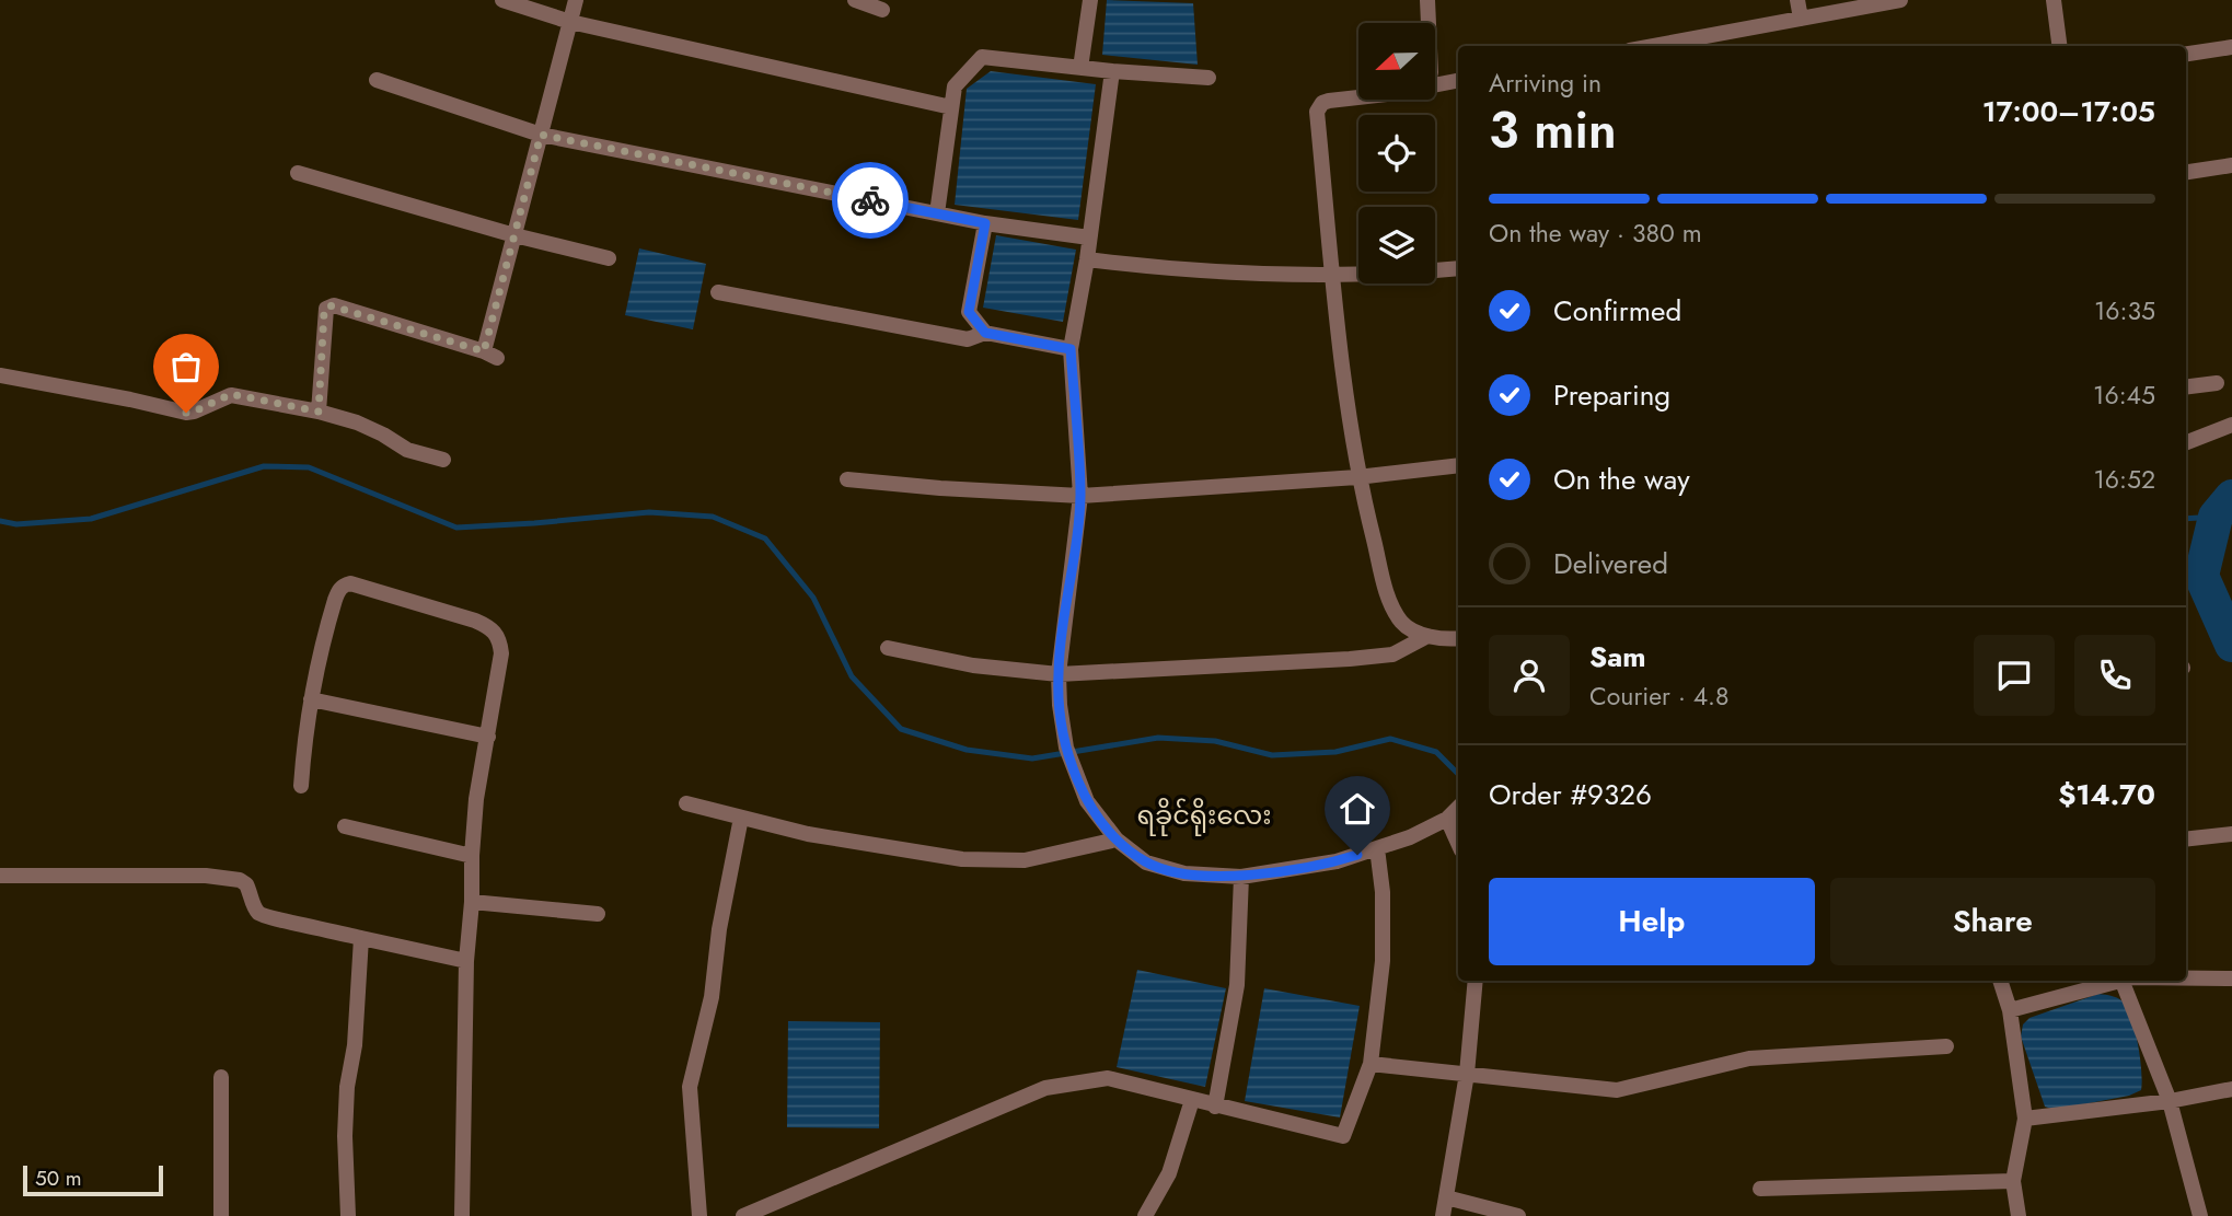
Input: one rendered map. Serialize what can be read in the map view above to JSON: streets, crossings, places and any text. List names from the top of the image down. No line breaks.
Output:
{"districts":["ရခိုင်ရိုးလေး"],"scale_bar":"50 m","north":"left","page":{"heading":["3 min","Arriving in","17:00–17:05"],"panel":["Sam","Courier · 4.8","Order #9326","$14.70"],"bar":"On the way · 380 m","list":[["Confirmed","16:35"],["Preparing","16:45"],["On the way","16:52"],"Delivered"],"buttons":["Help","Share"],"scale":"50 m"}}
